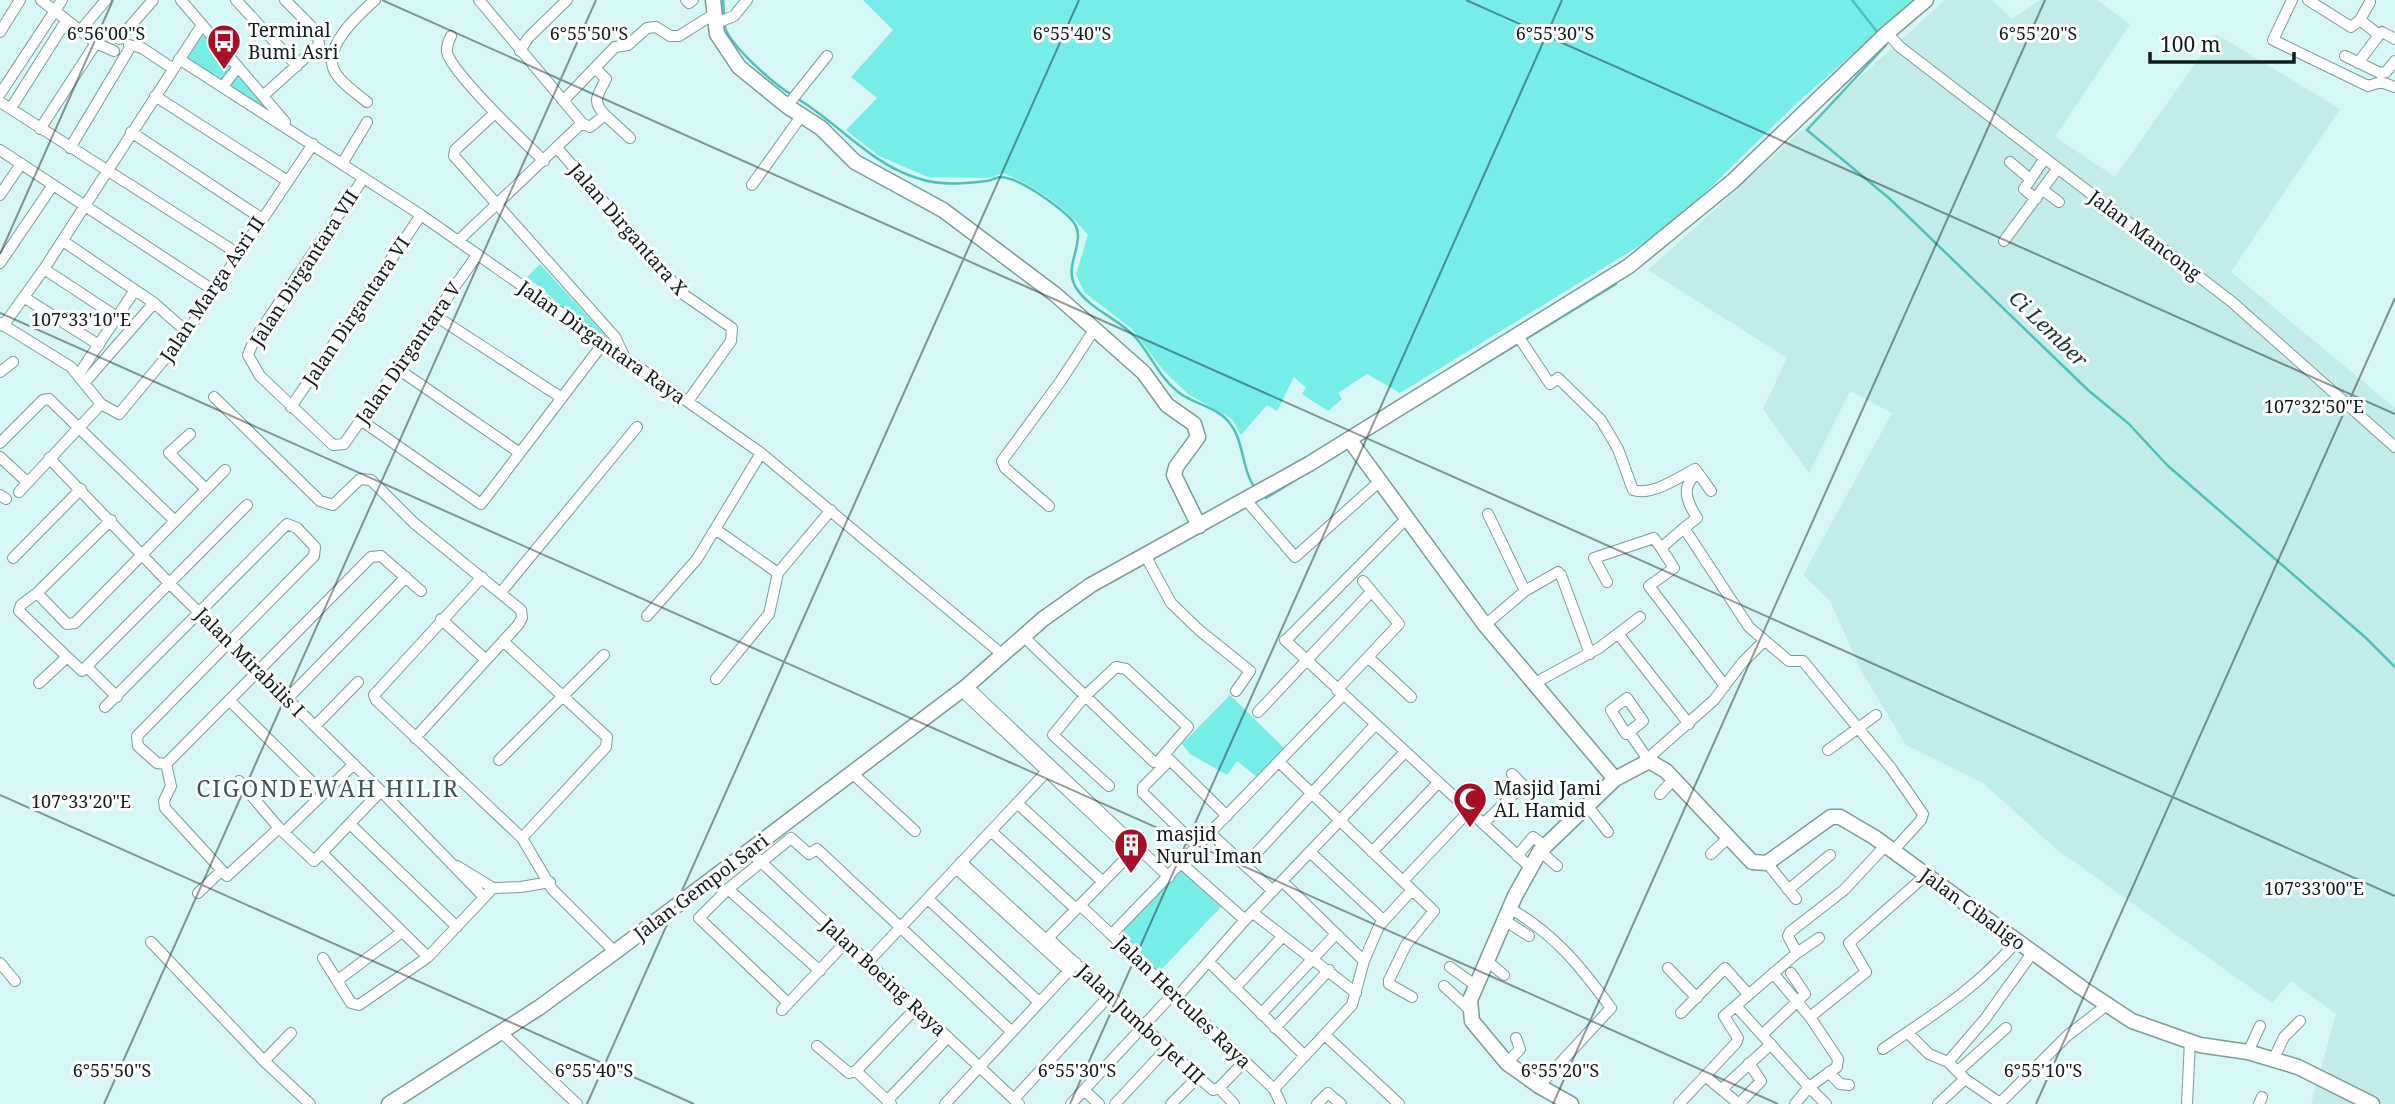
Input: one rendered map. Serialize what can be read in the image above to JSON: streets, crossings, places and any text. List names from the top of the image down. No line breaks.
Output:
{"streets":{"street":["Jalan Dirgantara X","Jalan Mancong","Jalan Dirgantara VII","Jalan Marga Asri II","Jalan Dirgantara VI","Jalan Dirgantara Raya","Jalan Dirgantara V","Jalan Mirabilis I","Jalan Gempol Sari","Jalan Cibaligo","Jalan Boeing Raya","Jalan Hercules Raya","Jalan Jumbo Jet III"]},"crossings":[["Jalan Dirgantara X","Jalan Dirgantara Raya"],["Jalan Mancong","Jalan Gempol Sari"],["Jalan Dirgantara VII","Jalan Dirgantara VI"],["Jalan Dirgantara VII","Jalan Dirgantara Raya"],["Jalan Dirgantara VII","Jalan Dirgantara V"],["Jalan Marga Asri II","Jalan Dirgantara Raya"],["Jalan Dirgantara VI","Jalan Dirgantara Raya"],["Jalan Dirgantara Raya","Jalan Dirgantara V"],["Jalan Dirgantara Raya","Jalan Gempol Sari"],["Jalan Gempol Sari","Jalan Boeing Raya"]],"districts":["CIGONDEWAH HILIR"],"water":["Ci Lember"],"places":{"bus stop":["Terminal Bumi Asri"],"mosque":["Masjid Jami AL Hamid"],"building":["masjid Nurul Iman"]},"scale_bar":"100 m","coordinates":["6°56'00\"S","6°55'20\"S","6°55'50\"S","6°55'40\"S","6°55'30\"S","107°33'10\"E","107°32'50\"E","107°33'20\"E","107°33'00\"E","6°55'10\"S"]}
